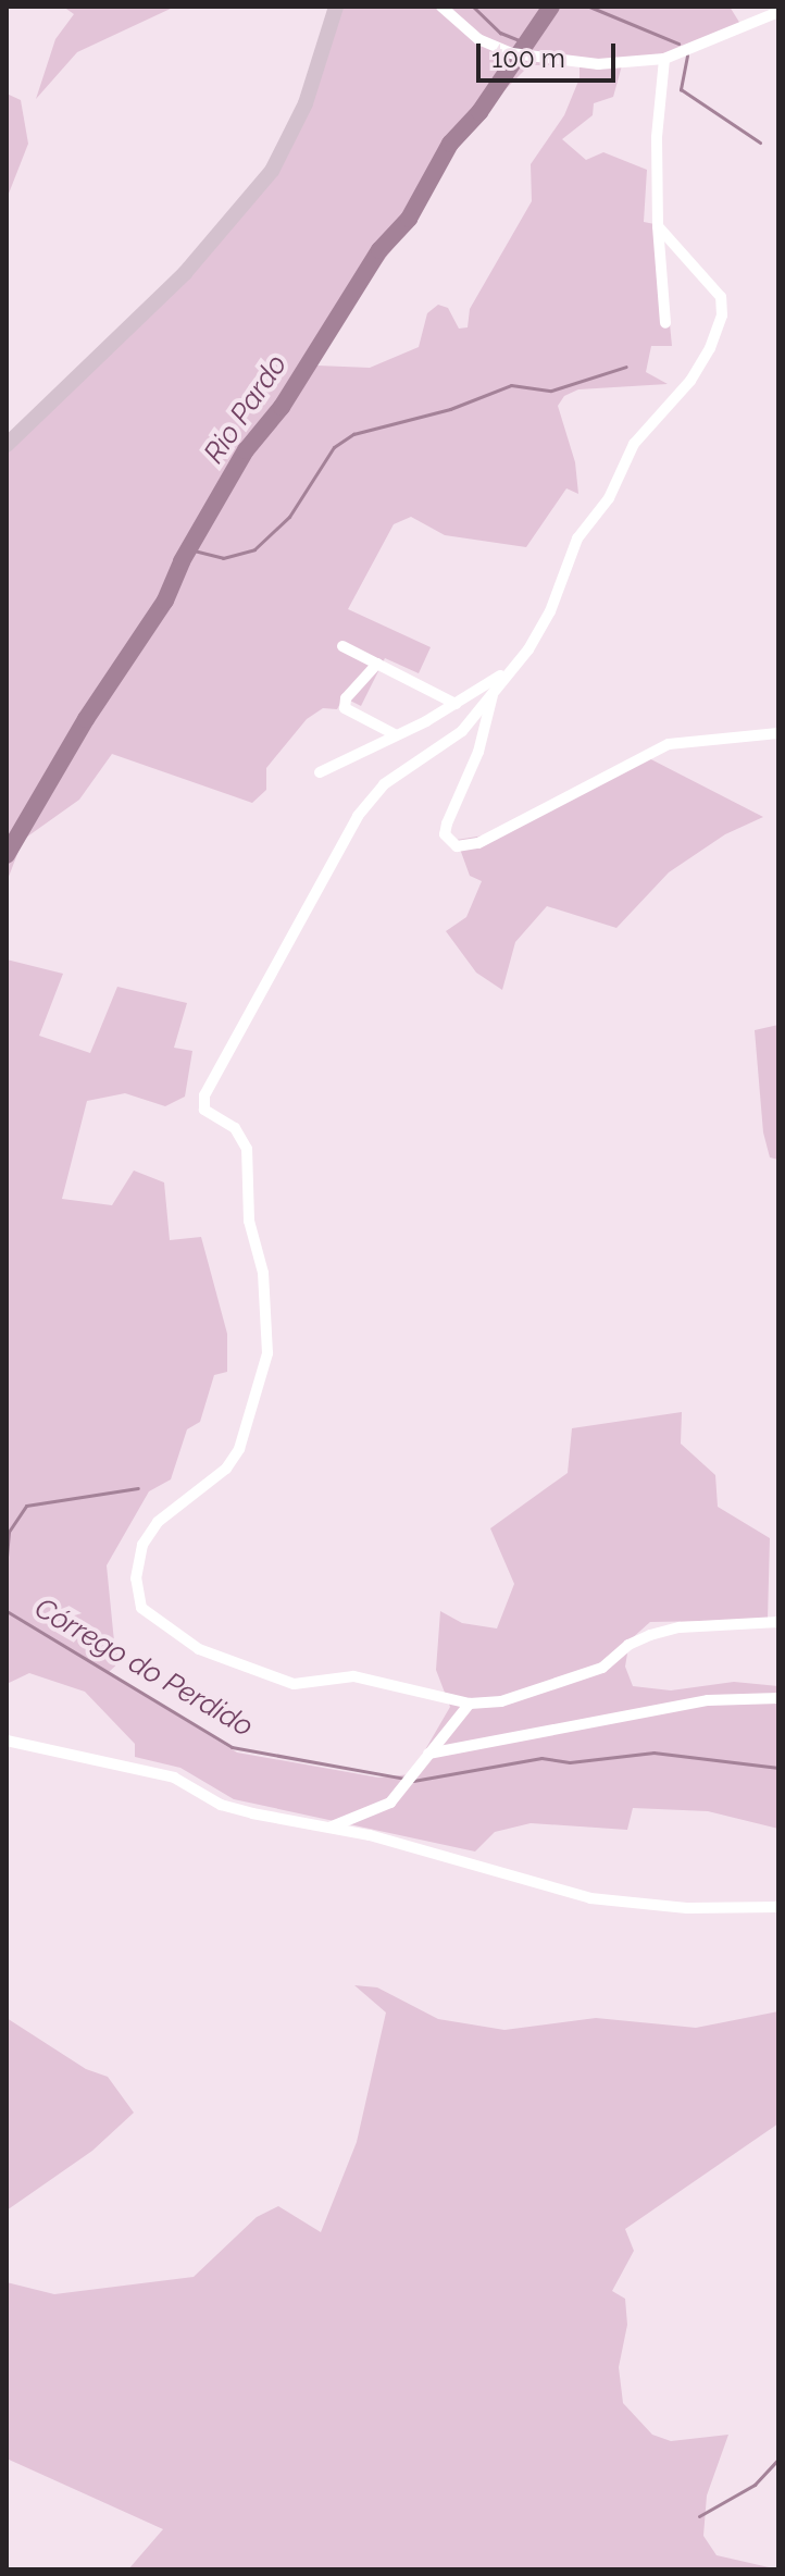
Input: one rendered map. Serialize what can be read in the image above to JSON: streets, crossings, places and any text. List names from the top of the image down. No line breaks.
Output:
{"water":["Rio Pardo","Córrego do Perdido"],"scale_bar":"100 m"}
